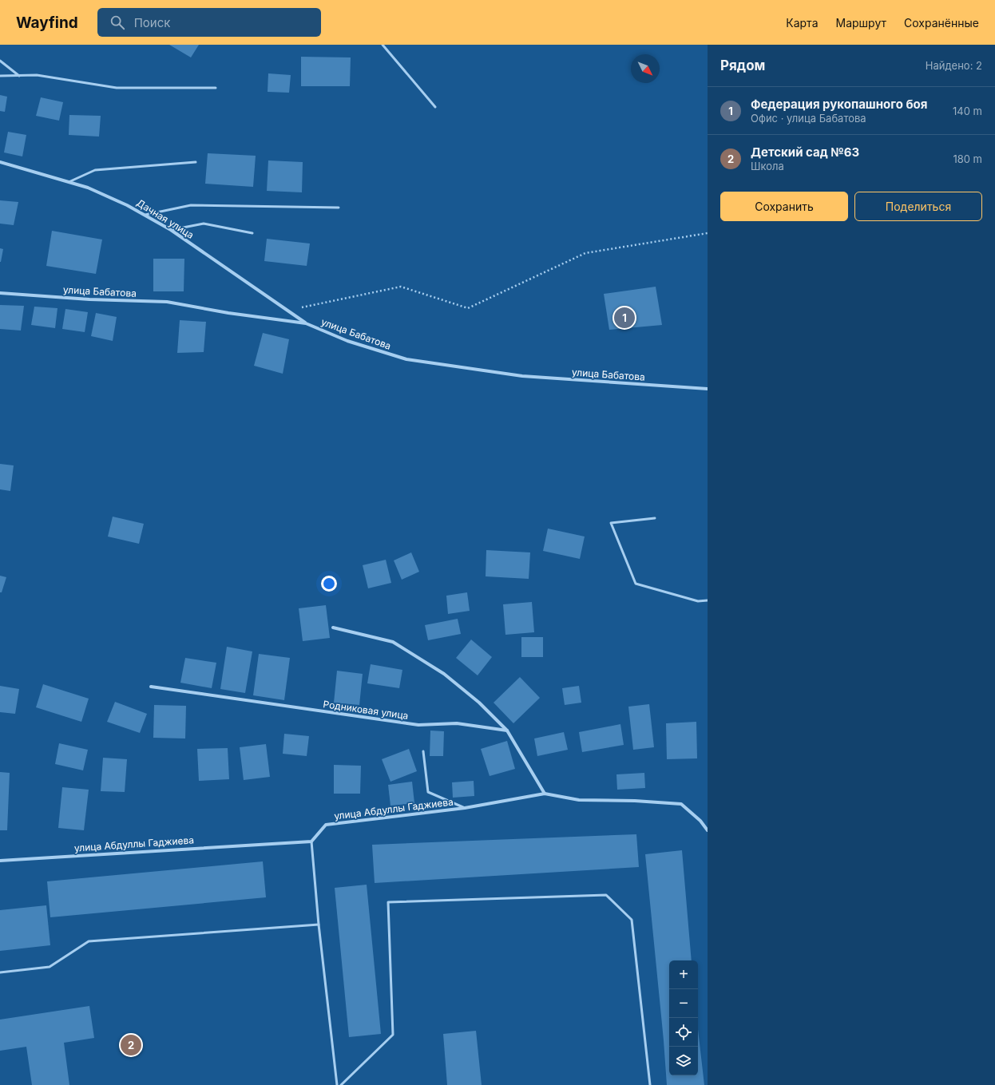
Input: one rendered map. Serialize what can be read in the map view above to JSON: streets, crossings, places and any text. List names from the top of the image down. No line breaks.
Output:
{"streets":{"street":["Дачная улица","улица Бабатова","Родниковая улица","улица Абдуллы Гаджиева"]},"crossings":[["Дачная улица","улица Бабатова"]],"north":"bottom right","page":{"header":"Wayfind","search":"Поиск","nav":["Карта","Маршрут","Сохранённые"],"heading":["Рядом","Найдено: 2"],"list":[{"mark":"1","name":"Федерация рукопашного боя","note":"Офис · улица Бабатова","value":"140 m"},{"mark":"2","name":"Детский сад №63","note":"Школа","value":"180 m"}],"buttons":["Сохранить","Поделиться"],"pins":["1","2"],"map_buttons":["+","−"]}}
